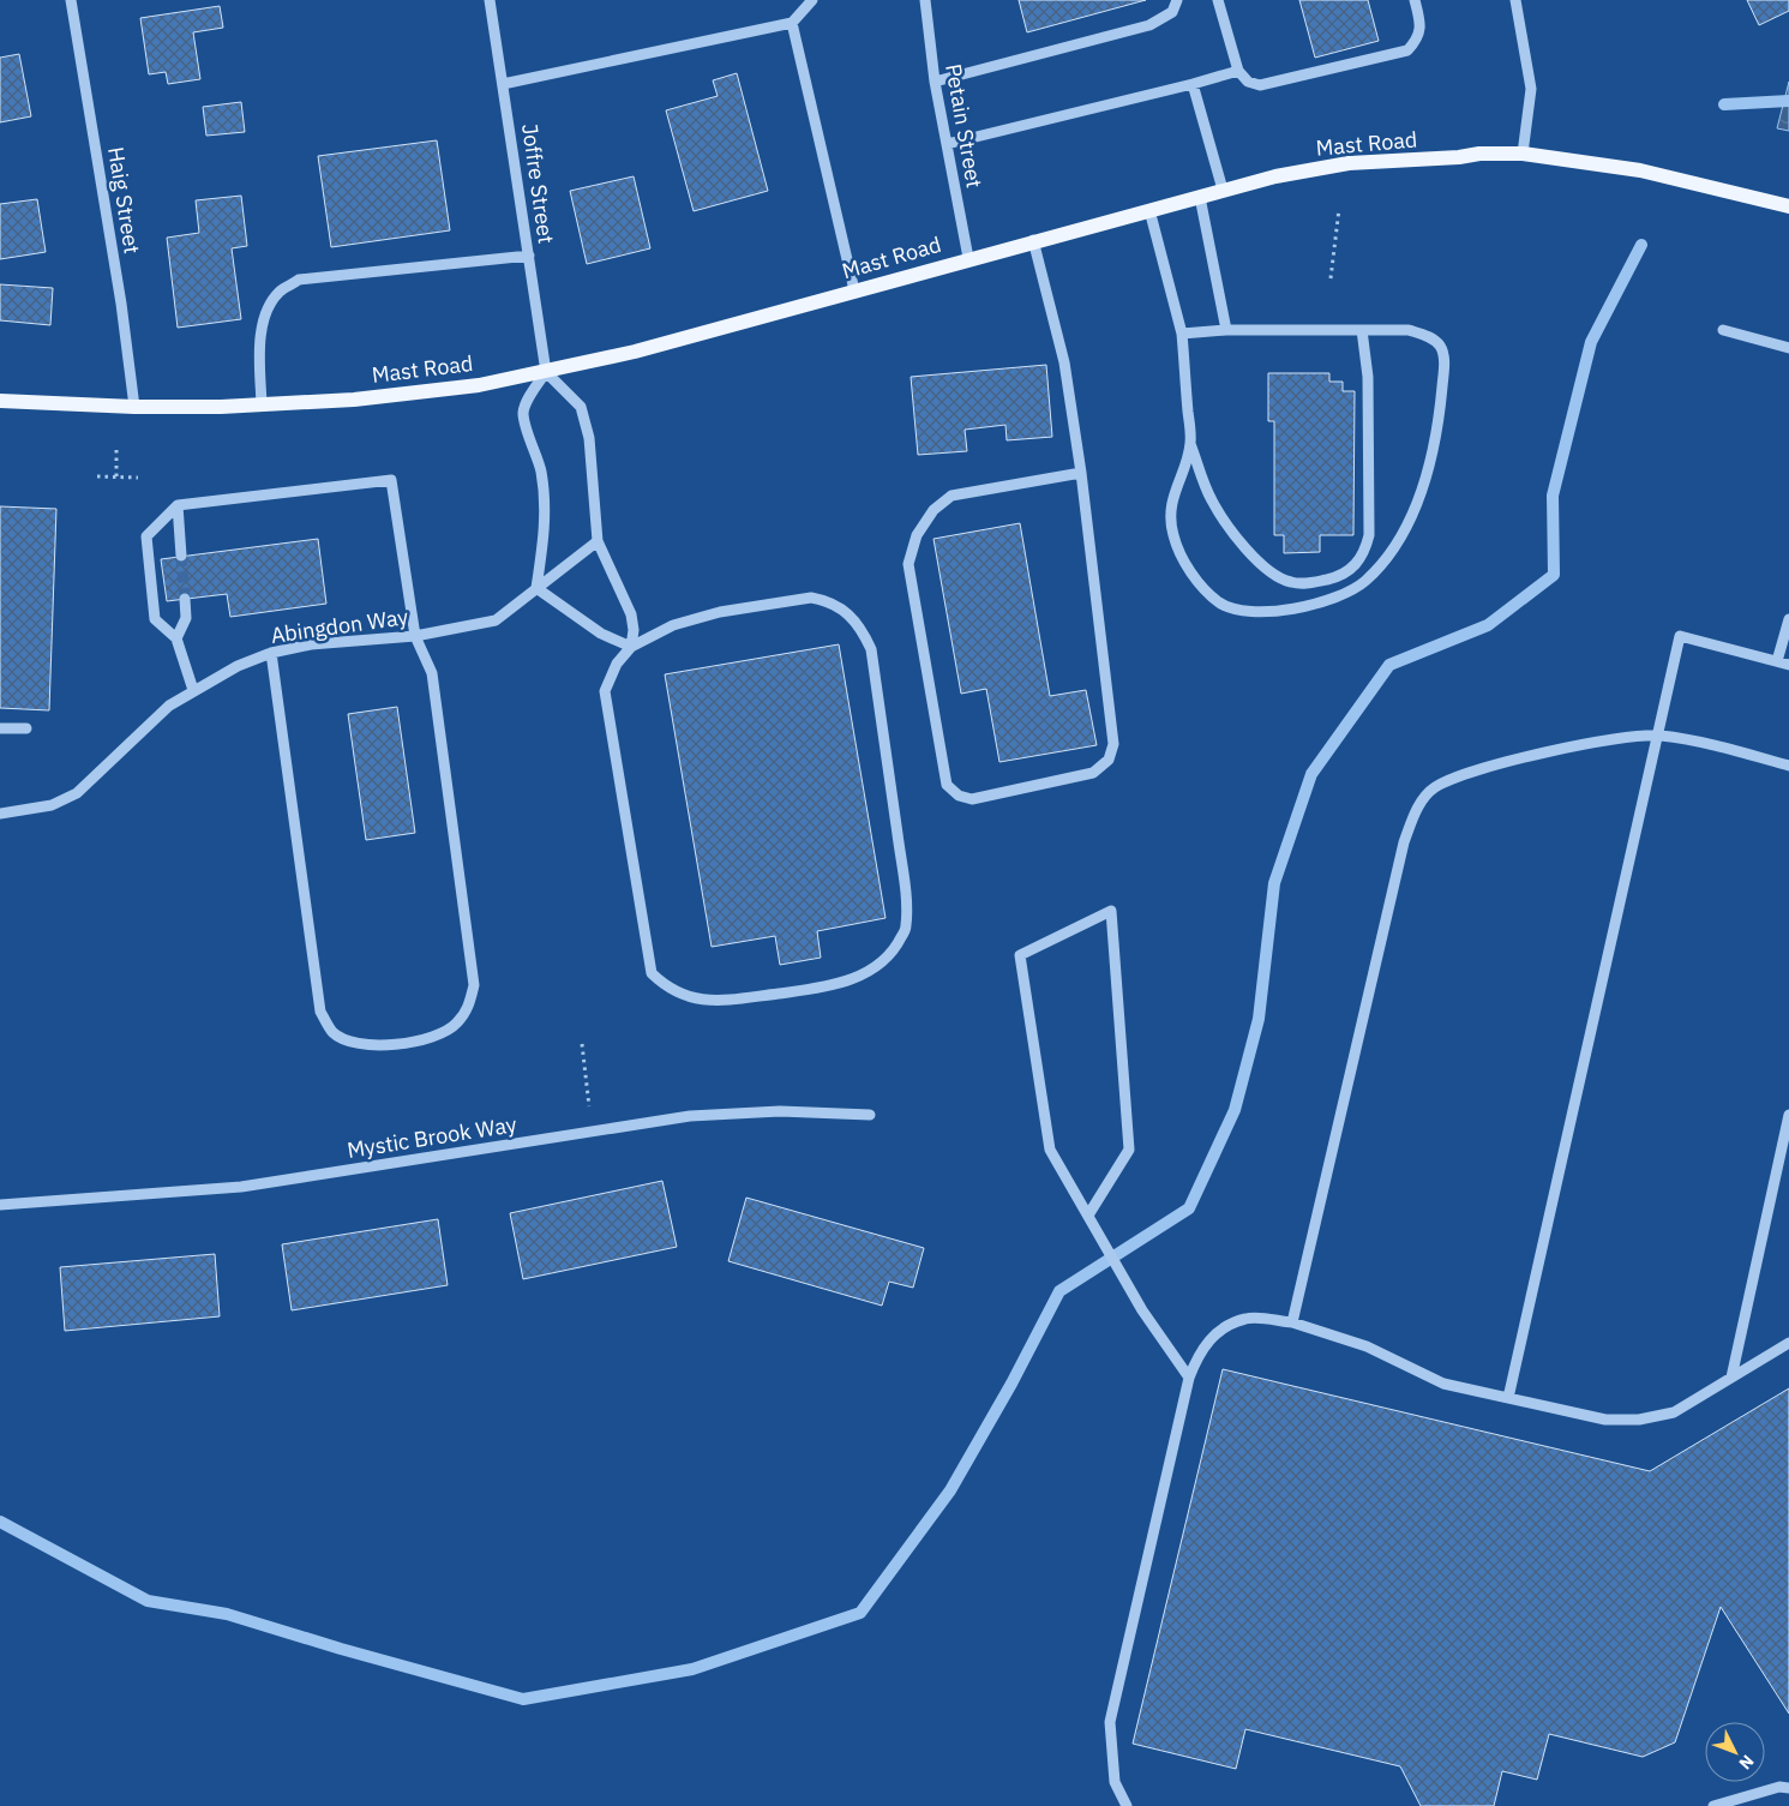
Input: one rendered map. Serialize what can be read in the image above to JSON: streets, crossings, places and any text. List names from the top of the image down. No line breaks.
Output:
{"streets":{"main road":["Mast Road"],"street":["Petain Street","Joffre Street","Haig Street","Abingdon Way","Mystic Brook Way"]},"crossings":[["Petain Street","Mast Road"],["Mast Road","Joffre Street"],["Mast Road","Haig Street"]],"north":"bottom right"}
